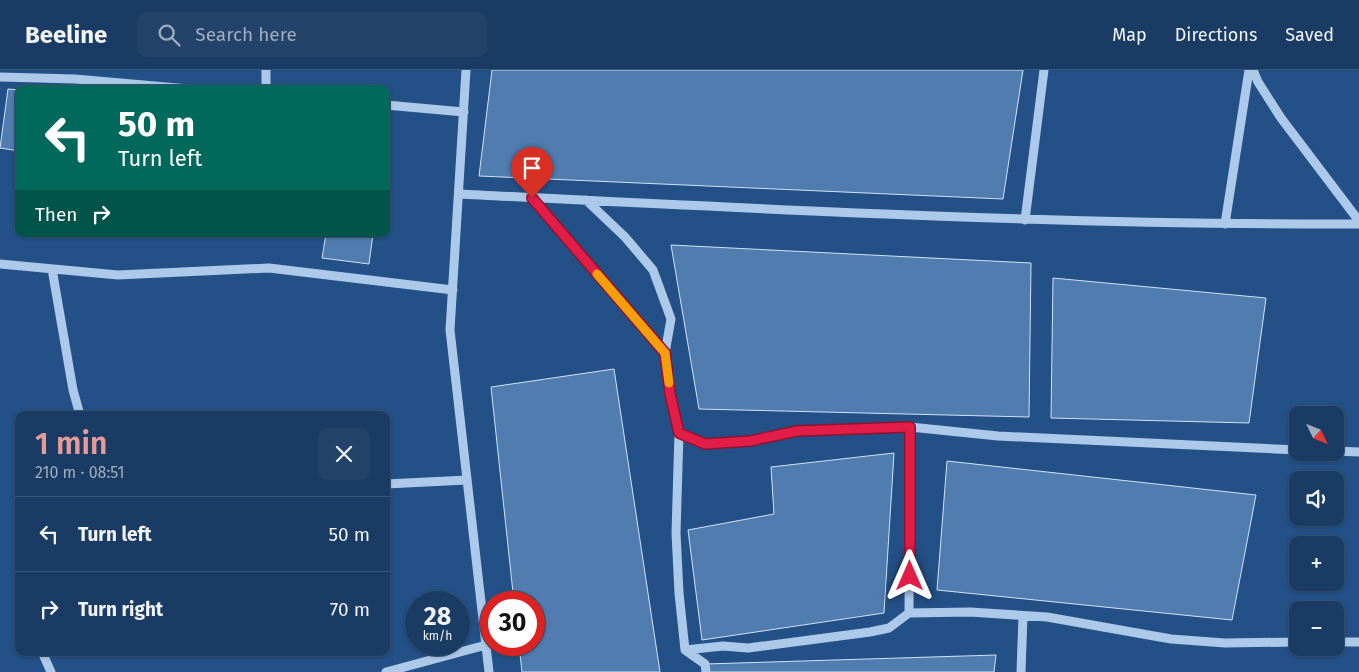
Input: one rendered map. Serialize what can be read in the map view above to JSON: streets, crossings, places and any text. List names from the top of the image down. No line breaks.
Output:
{"north":"bottom right","page":{"header":"Beeline","search":"Search here","nav":["Map","Directions","Saved"],"turn":["50 m","Turn left"],"then":"Then","map_buttons":["+","−"],"heading":["1 min","210 m · 08:51"],"list":[{"name":"Turn left","value":"50 m"},{"name":"Turn right","value":"70 m"}],"speed":"28 km/h","limit":"30"}}
